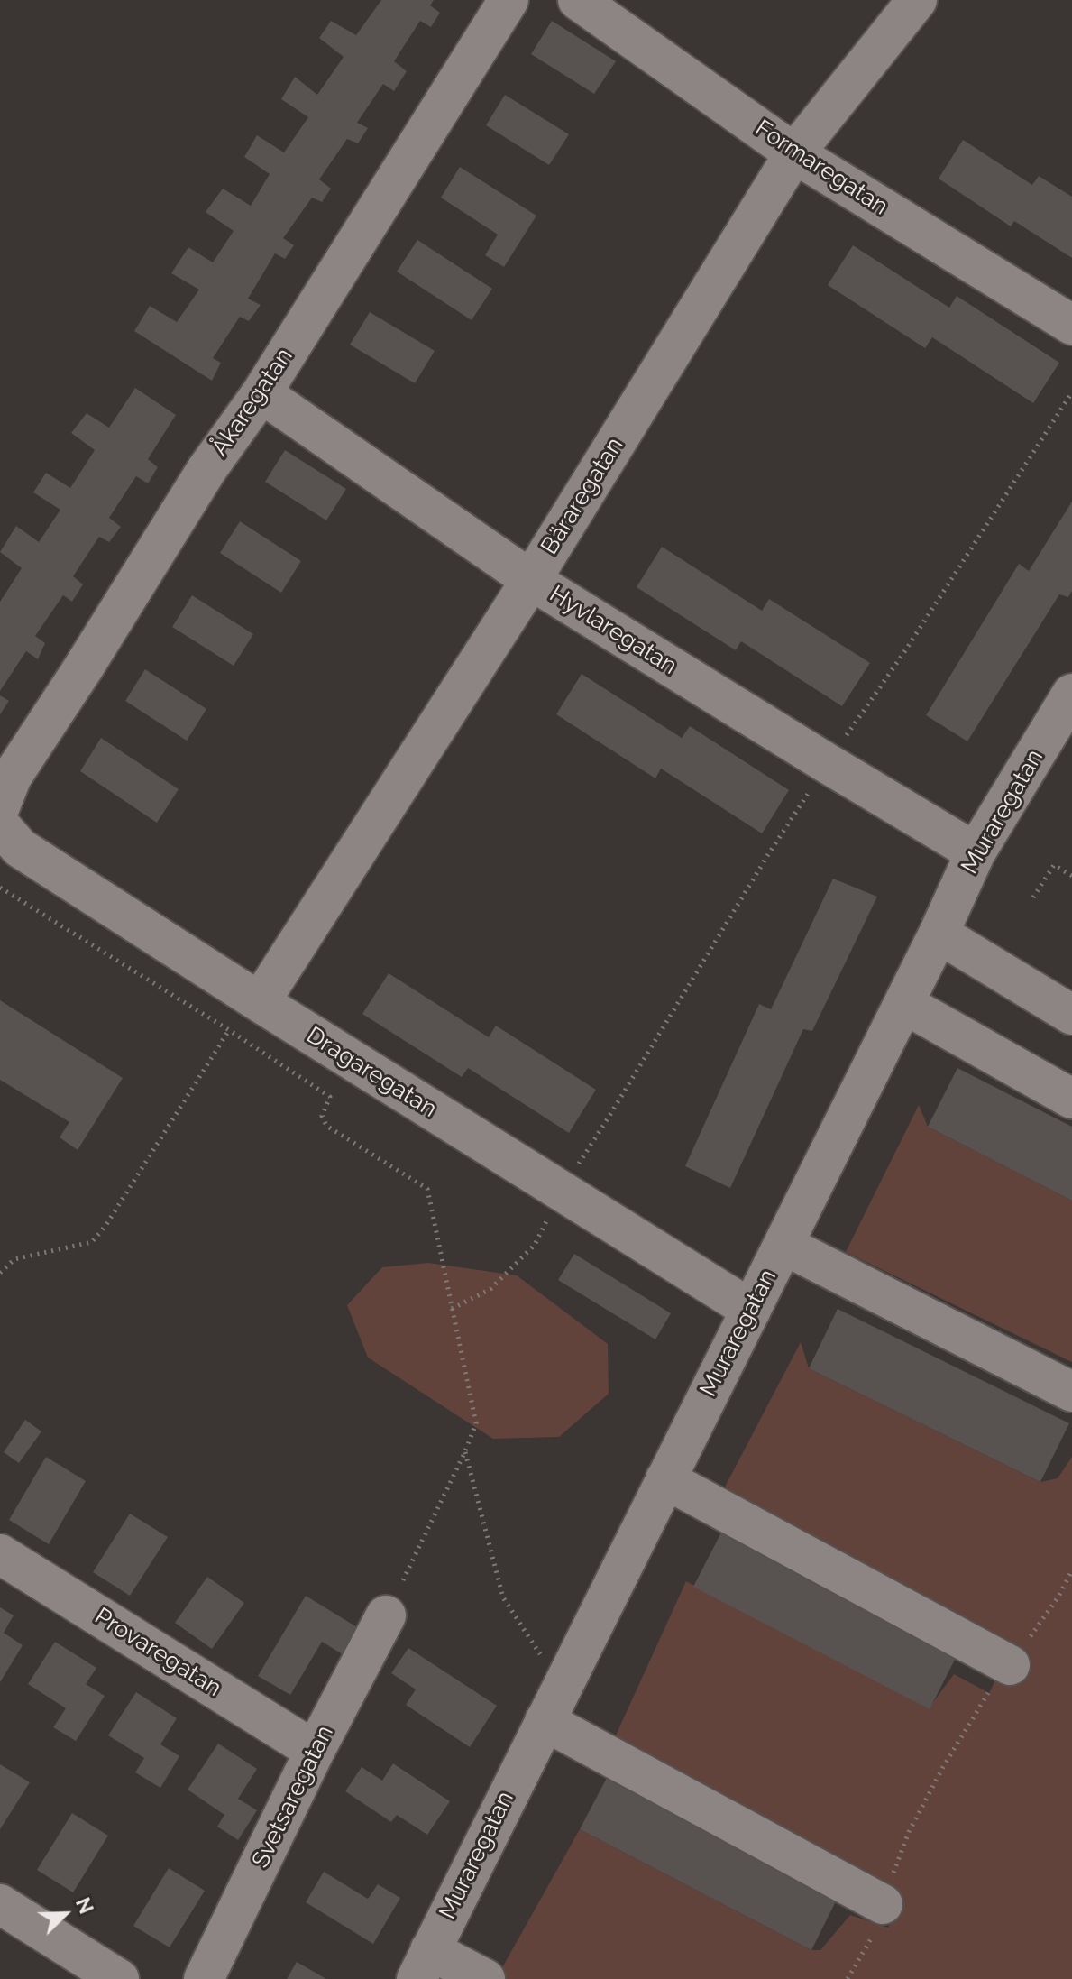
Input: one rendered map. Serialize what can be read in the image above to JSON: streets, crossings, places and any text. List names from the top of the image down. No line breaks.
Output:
{"streets":{"street":["Formaregatan","Åkaregatan","Bäraregatan","Hyvlaregatan","Muraregatan","Dragaregatan","Provaregatan","Svetsaregatan"]},"crossings":[["Formaregatan","Bäraregatan"],["Åkaregatan","Hyvlaregatan"],["Bäraregatan","Hyvlaregatan"],["Bäraregatan","Dragaregatan"],["Hyvlaregatan","Muraregatan"],["Muraregatan","Dragaregatan"],["Provaregatan","Svetsaregatan"]],"north":"top right"}
